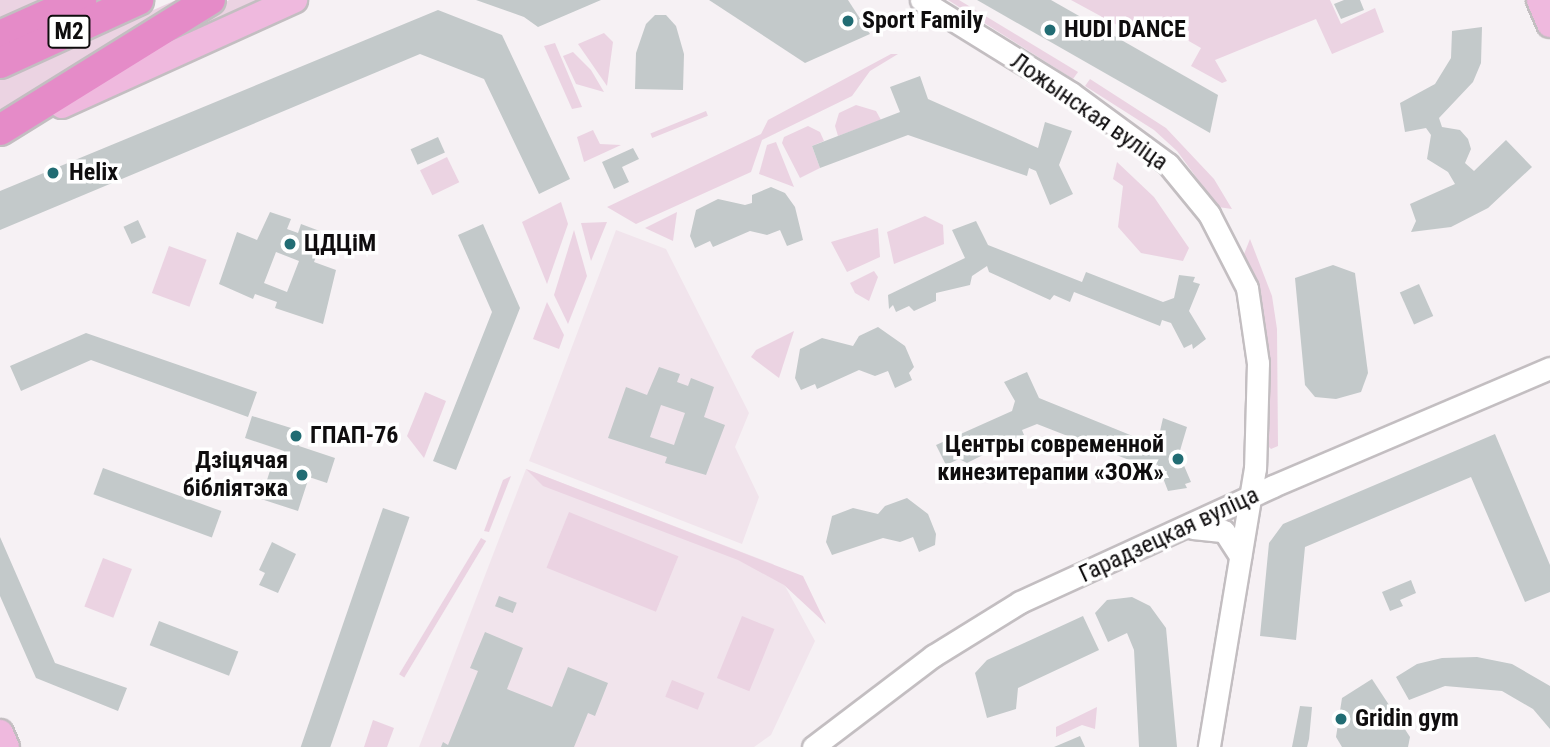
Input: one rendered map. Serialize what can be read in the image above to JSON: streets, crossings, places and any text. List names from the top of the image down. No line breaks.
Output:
{"streets":{"highway":["М2"],"street":["Ложынская вуліца","Гарадзецкая вуліца"]},"crossings":[["Ложынская вуліца","Гарадзецкая вуліца"]],"places":["Sport Family","HUDI DANCE","Helix","ЦДЦіМ","ГПАП-76","Центры современной кинезитерапии «ЗОЖ»","Дзіцячая бібліятэка","Gridin gym"]}
